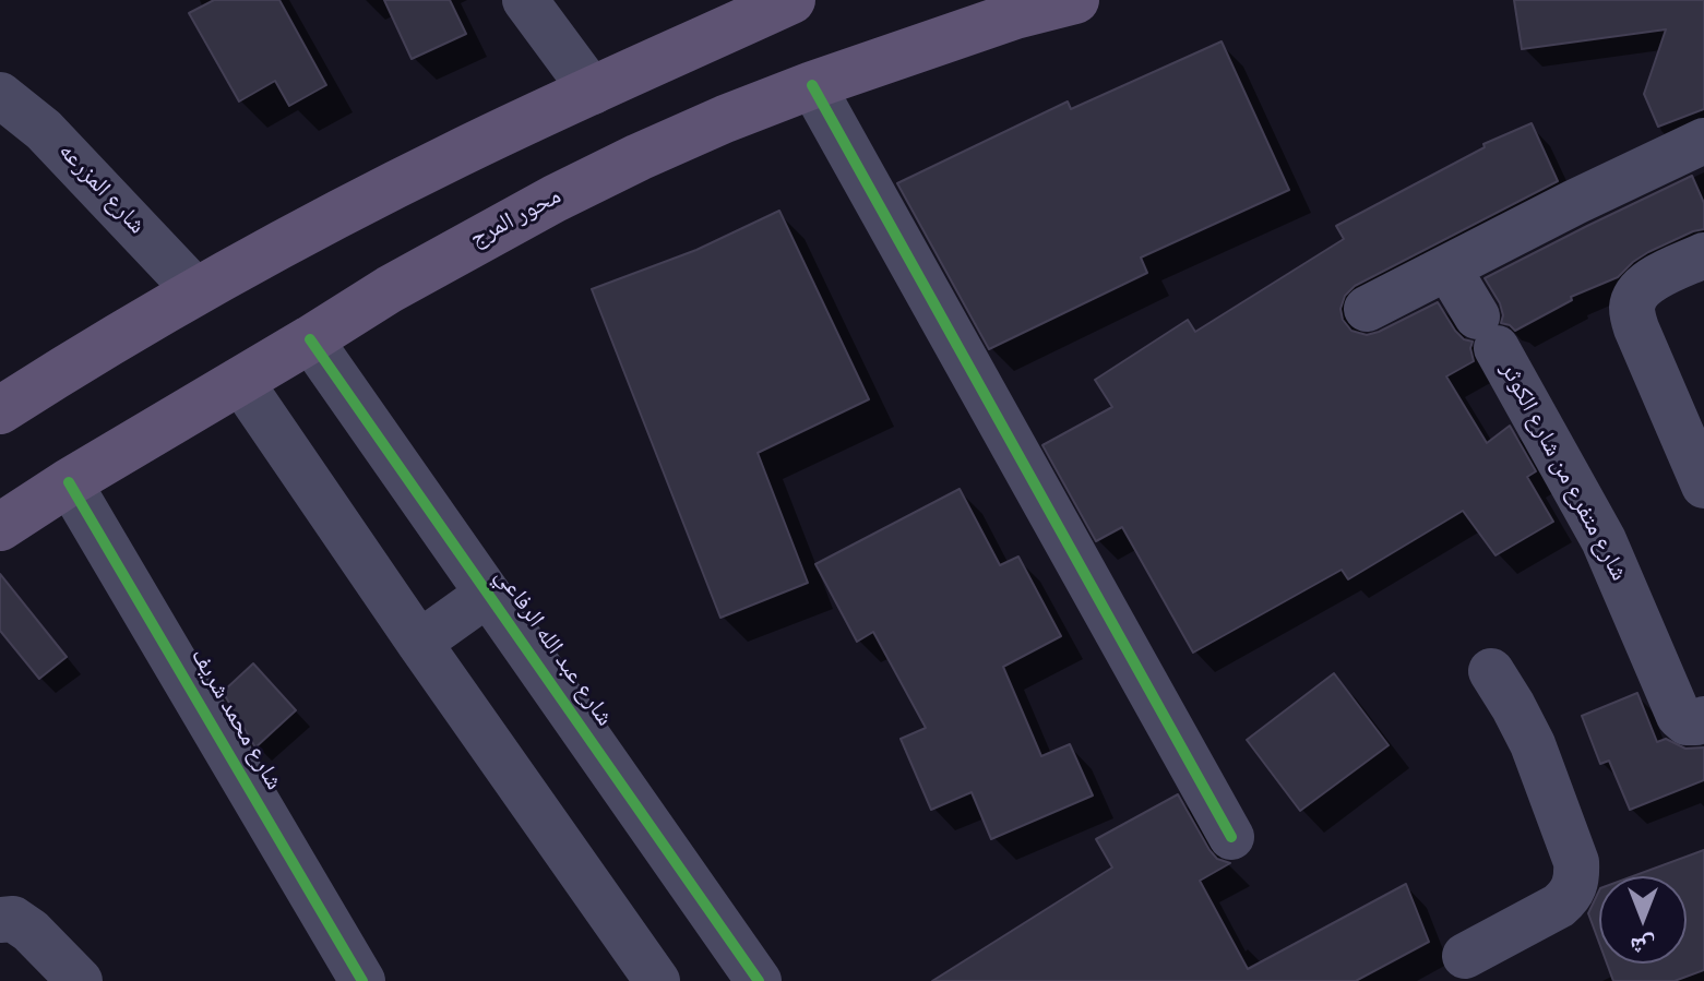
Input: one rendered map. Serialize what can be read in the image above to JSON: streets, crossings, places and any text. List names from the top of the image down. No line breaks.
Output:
{"streets":{"main road":["محور المرج"],"street":["شارع المزرعه","شارع متفرع من شارع الكوثر","شارع عبد الله الرفاعي","شارع محمد شريف"]},"crossings":[["محور المرج","شارع عبد الله الرفاعي"],["محور المرج","شارع محمد شريف"]],"north":"bottom"}
